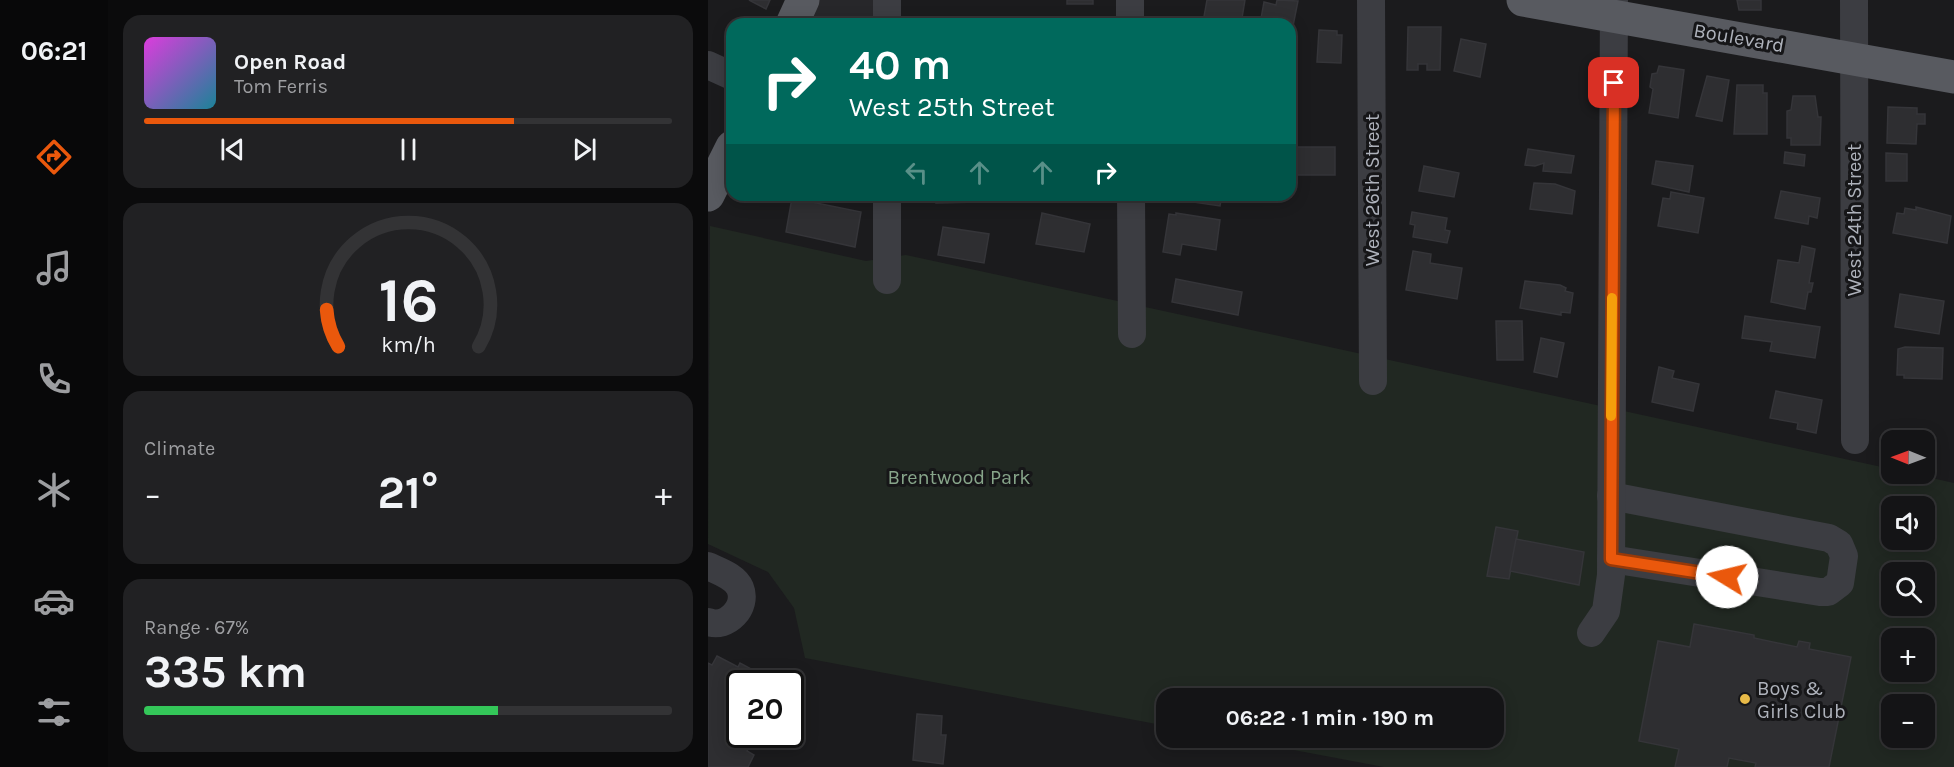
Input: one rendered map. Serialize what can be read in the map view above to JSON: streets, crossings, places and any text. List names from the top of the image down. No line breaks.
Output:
{"streets":{"main road":["Boulevard"],"street":["West 26th Street","West 24th Street"]},"crossings":[["Boulevard","West 24th Street"]],"parks":["Brentwood Park"],"places":["Boys & Girls Club"],"north":"left","page":{"tabs":"06:21","turn":["40 m","West 25th Street"],"song":["Open Road","Tom Ferris"],"tile":["Climate",["Range · 67%","335 km"]],"map_buttons":["+","−"],"heat":["−","21°","+"],"limit":"20","trip":"06:22 · 1 min · 190 m","gauge":["16","km/h"]}}
